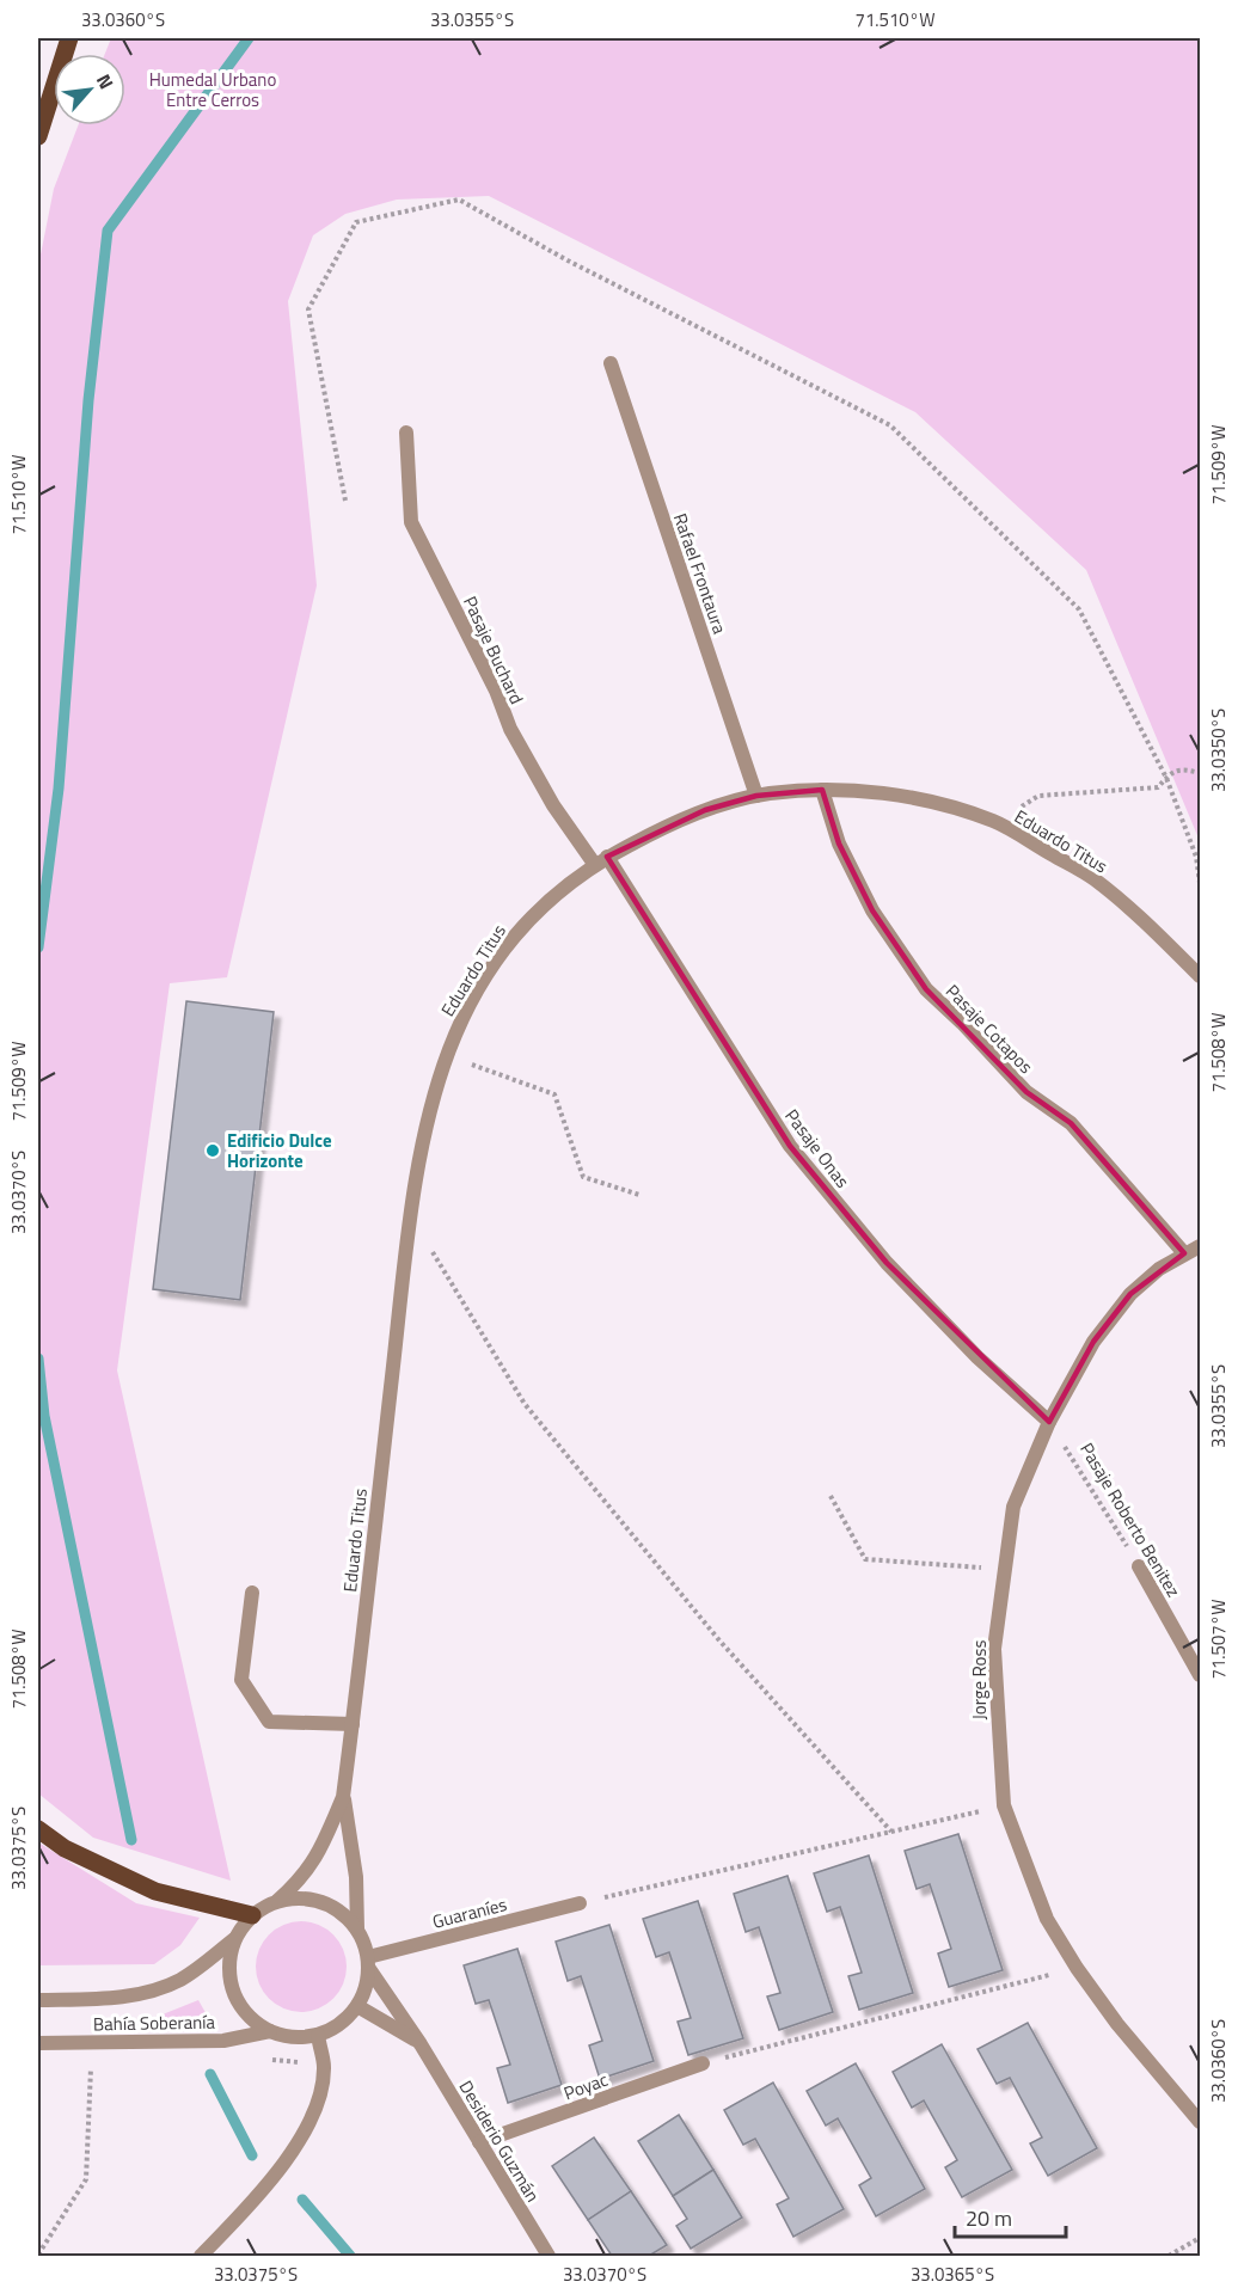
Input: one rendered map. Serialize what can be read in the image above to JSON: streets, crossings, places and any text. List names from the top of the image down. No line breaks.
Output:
{"streets":{"street":["Rafael Frontaura","Pasaje Buchard","Eduardo Titus","Pasaje Cotapos","Pasaje Onas","Pasaje Roberto Benitez","Jorge Ross","Guaraníes","Bahía Soberanía","Poyac","Desiderio Guzmán"]},"crossings":[["Rafael Frontaura","Eduardo Titus"],["Pasaje Buchard","Eduardo Titus"],["Pasaje Buchard","Pasaje Onas"],["Eduardo Titus","Pasaje Cotapos"],["Eduardo Titus","Pasaje Onas"],["Eduardo Titus","Guaraníes"],["Eduardo Titus","Bahía Soberanía"],["Eduardo Titus","Desiderio Guzmán"],["Pasaje Cotapos","Jorge Ross"],["Pasaje Onas","Pasaje Roberto Benitez"],["Pasaje Onas","Jorge Ross"],["Pasaje Roberto Benitez","Jorge Ross"],["Guaraníes","Bahía Soberanía"],["Guaraníes","Desiderio Guzmán"],["Bahía Soberanía","Desiderio Guzmán"],["Poyac","Desiderio Guzmán"]],"parks":["Humedal Urbano Entre Cerros"],"places":["Edificio Dulce Horizonte"],"scale_bar":"20 m","north":"top right","coordinates":["33.0360°S","33.0355°S","71.510°W","71.509°W","33.0350°S","71.508°W","33.0370°S","71.507°W","33.0375°S","33.0365°S"]}
